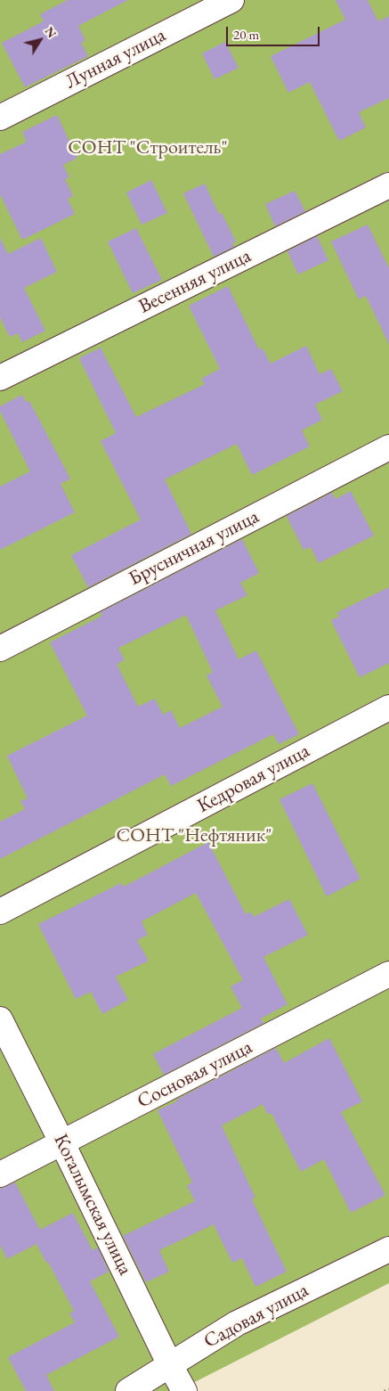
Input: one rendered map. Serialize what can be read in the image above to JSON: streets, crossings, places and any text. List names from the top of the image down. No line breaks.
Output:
{"streets":{"street":["Лунная улица","Весенняя улица","Брусничная улица","Кедровая улица","Сосновая улица","Когалымская улица","Садовая улица"]},"crossings":[["Сосновая улица","Когалымская улица"],["Когалымская улица","Садовая улица"]],"parks":["СОНТ \"Строитель\"","СОНТ \"Нефтяник\""],"scale_bar":"20 m","north":"top right"}
